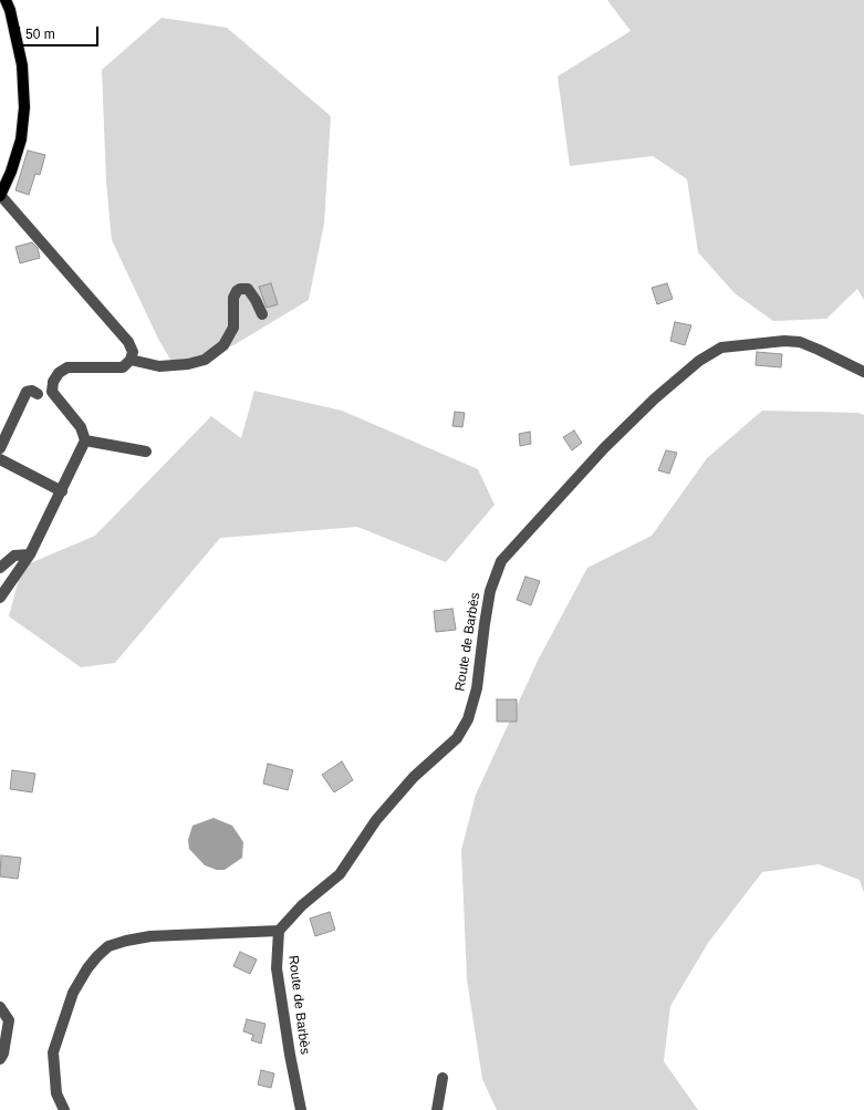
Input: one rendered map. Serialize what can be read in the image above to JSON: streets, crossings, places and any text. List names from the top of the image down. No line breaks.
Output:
{"streets":{"street":["Route de Barbès"]},"scale_bar":"50 m"}
